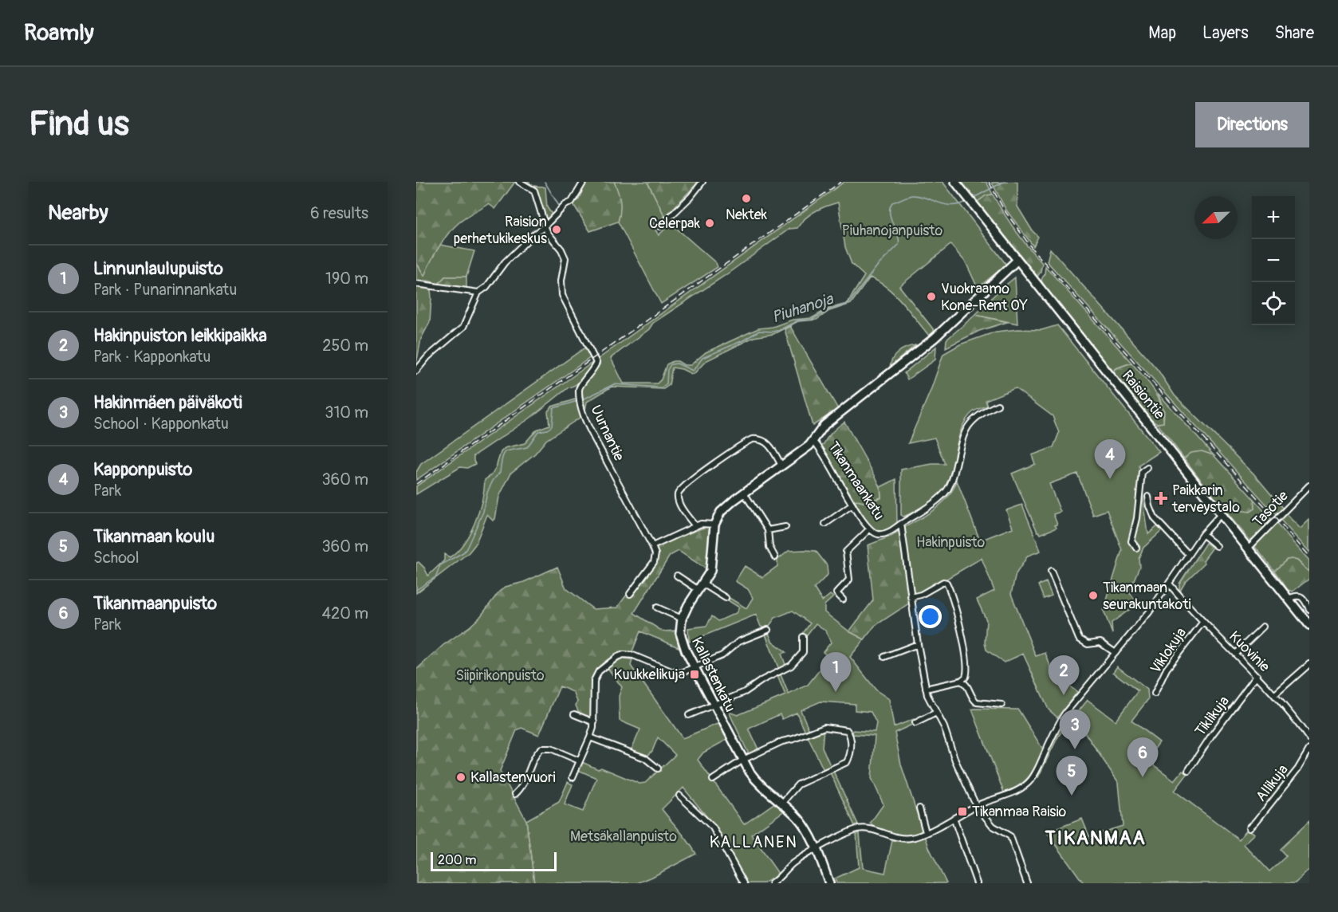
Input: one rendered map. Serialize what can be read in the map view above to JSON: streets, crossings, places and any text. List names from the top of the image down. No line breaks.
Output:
{"streets":{"street":["Raisiontie","Uurnantie","Tikanmaankatu","Tasotie","Viklokuja","Kuovinie","Kallastenkatu","Tiklikuja","Allikuja"]},"crossings":[["Raisiontie","Tikanmaankatu"],["Raisiontie","Tasotie"],["Viklokuja","Kuovinie"],["Kuovinie","Tiklikuja"]],"districts":["TIKANMAA","KALLANEN"],"water":["Piuhanoja"],"parks":["Piuhanojanpuisto","Hakinpuisto","Siipirikonpuisto","Metsäkallanpuisto"],"places":{"other":["Nektek","Celerpak","Raision perhetukikeskus","Vuokraamo Kone-Rent OY","Tikanmaan seurakuntakoti","Kallastenvuori"],"health":["Paikkarin terveystalo"],"transit":["Kuukkelikuja","Tikanmaa Raisio"]},"scale_bar":"200 m","north":"bottom left","page":{"header":"Roamly","nav":["Map","Layers","Share"],"buttons":"Directions","title":"Find us","heading":["Nearby","6 results"],"map_buttons":["+","−"],"list":[{"mark":"1","name":"Linnunlaulupuisto","note":"Park · Punarinnankatu","value":"190 m"},{"mark":"2","name":"Hakinpuiston leikkipaikka","note":"Park · Kapponkatu","value":"250 m"},{"mark":"3","name":"Hakinmäen päiväkoti","note":"School · Kapponkatu","value":"310 m"},{"mark":"4","name":"Kapponpuisto","note":"Park","value":"360 m"},{"mark":"5","name":"Tikanmaan koulu","note":"School","value":"360 m"},{"mark":"6","name":"Tikanmaanpuisto","note":"Park","value":"420 m"}],"pins":["4","1","2","3","6","5"],"scale":"200 m"}}
